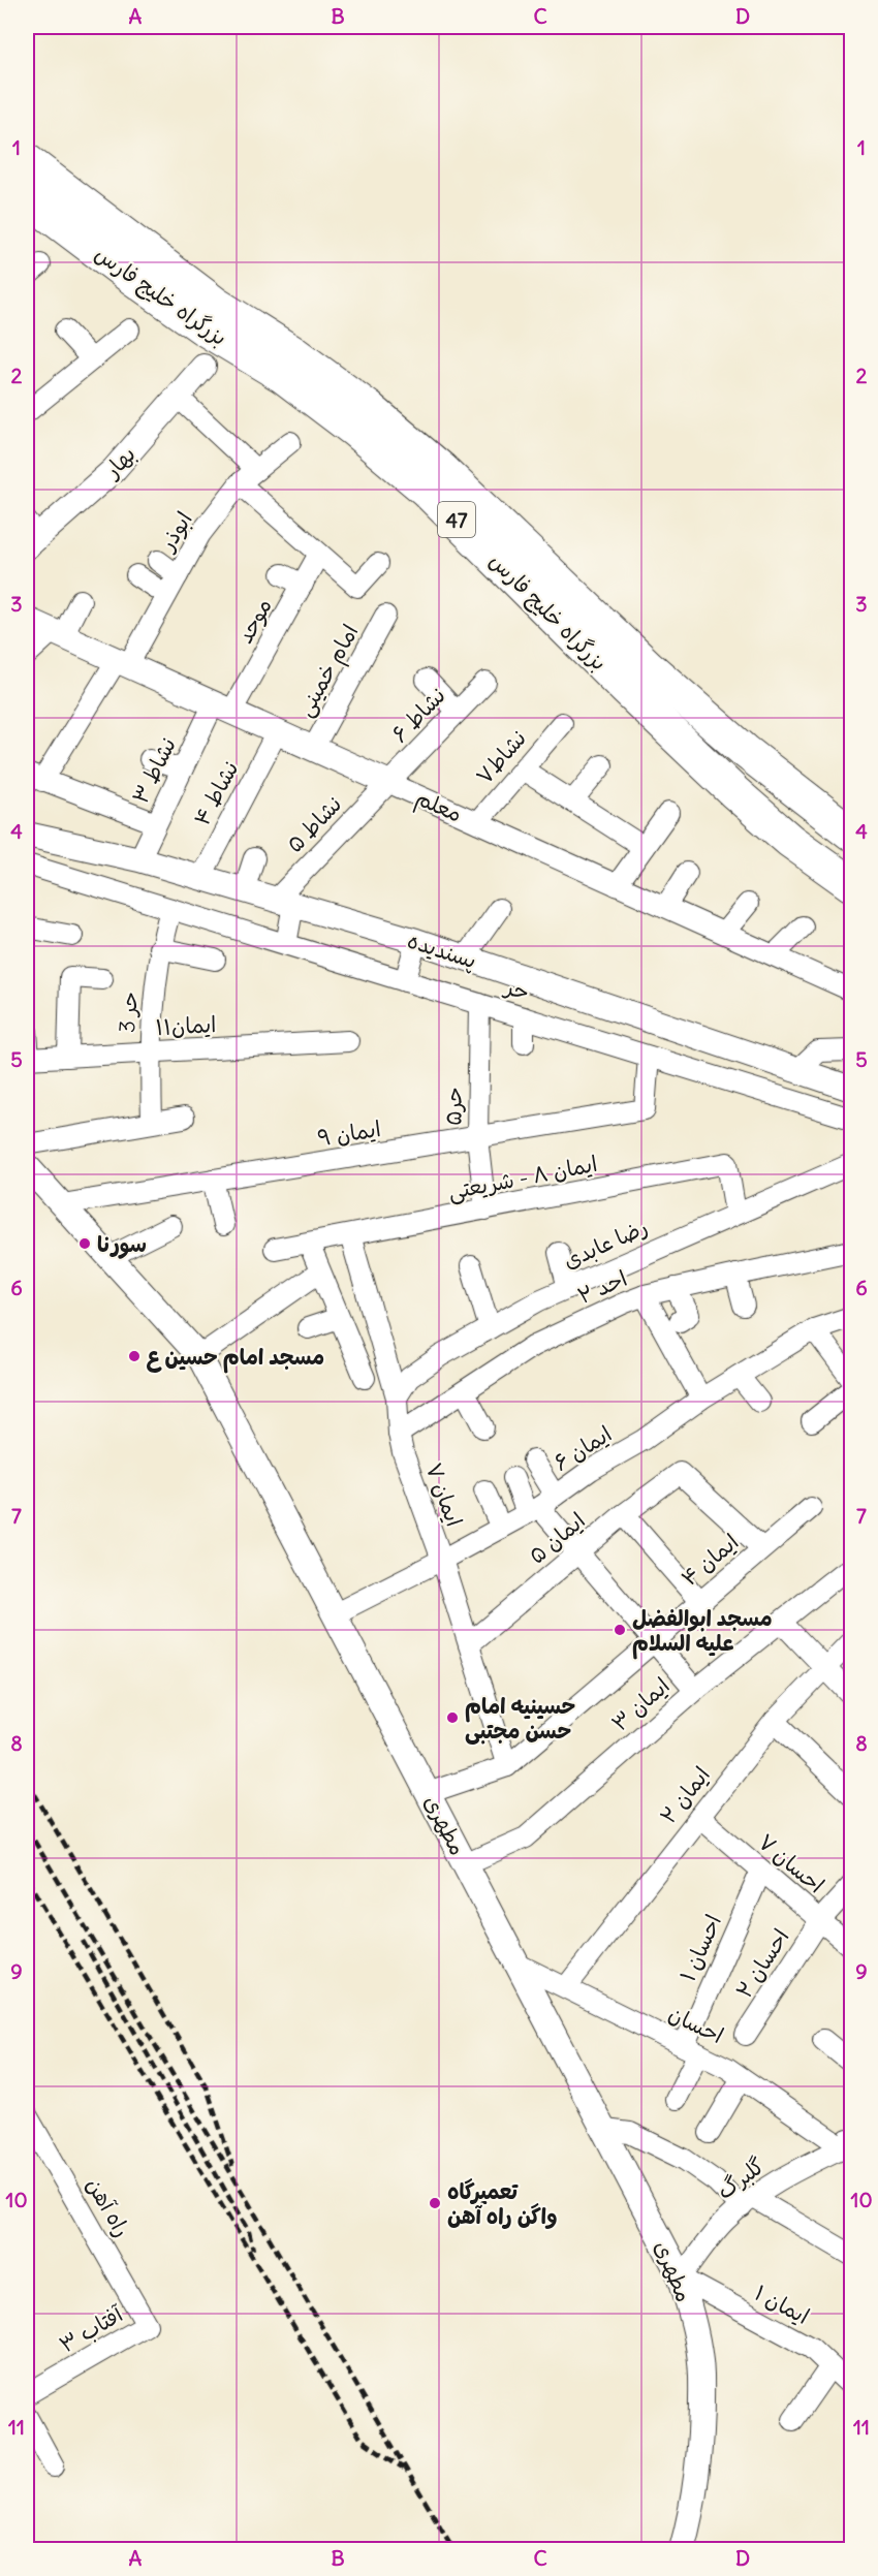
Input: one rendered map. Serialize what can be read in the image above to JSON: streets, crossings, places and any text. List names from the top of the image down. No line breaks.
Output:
{"streets":{"highway":["بزرگراه خلیج فارس","47"],"street":["بهار","ابوذر","موحد","امام خمینی","نشاط ۶","نشاط۷","نشاط ۳","نشاط ۴","معلم","نشاط ۵","پسندیده","حر","حر 3","ایمان۱۱","حر۵","ایمان ۹","ایمان ۸ - شریعتی","رضا عابدی","احد ۲","ایمان ۶","ایمان ۷","ایمان ۵","ایمان ۴","ایمان ۳","ایمان ۲","مطهری","احسان ۷","احسان ۱","احسان ۲","احسان","گلبرگ","راه آهن","ایمان ۱","آفتاب ۳"]},"crossings":[["ابوذر","معلم"],["موحد","نشاط ۳"],["موحد","معلم"],["امام خمینی","معلم"],["نشاط ۶","معلم"],["نشاط ۶","نشاط ۵"],["نشاط۷","معلم"],["نشاط ۳","معلم"],["نشاط ۳","پسندیده"],["نشاط ۴","معلم"],["نشاط ۴","پسندیده"],["معلم","نشاط ۵"],["نشاط ۵","پسندیده"],["حر","حر 3"],["حر","حر۵"],["حر","ایمان ۹"],["حر 3","ایمان۱۱"],["حر۵","ایمان ۹"],["حر۵","ایمان ۸ - شریعتی"],["ایمان ۹","مطهری"],["ایمان ۸ - شریعتی","رضا عابدی"],["ایمان ۸ - شریعتی","ایمان ۷"],["رضا عابدی","ایمان ۷"],["احد ۲","ایمان ۷"],["ایمان ۶","ایمان ۷"],["ایمان ۶","مطهری"],["ایمان ۷","ایمان ۵"],["ایمان ۷","ایمان ۴"],["ایمان ۵","ایمان ۴"],["ایمان ۴","مطهری"],["ایمان ۳","مطهری"],["ایمان ۲","احسان ۷"],["ایمان ۲","احسان"],["مطهری","احسان"],["مطهری","گلبرگ"],["مطهری","ایمان ۱"],["احسان ۷","احسان ۱"],["احسان ۷","احسان ۲"],["احسان ۱","احسان"],["احسان","گلبرگ"],["گلبرگ","ایمان ۱"],["راه آهن","آفتاب ۳"]],"places":["سورنا","مسجد امام حسین ع","مسجد ابوالفضل علیه السلام","حسینیه امام حسن مجتبی","تعمیرگاه واگن راه آهن"],"grid":{"columns":["A","B","C","D"],"rows":["1","2","3","4","5","6","7","8","9","10","11"]}}
